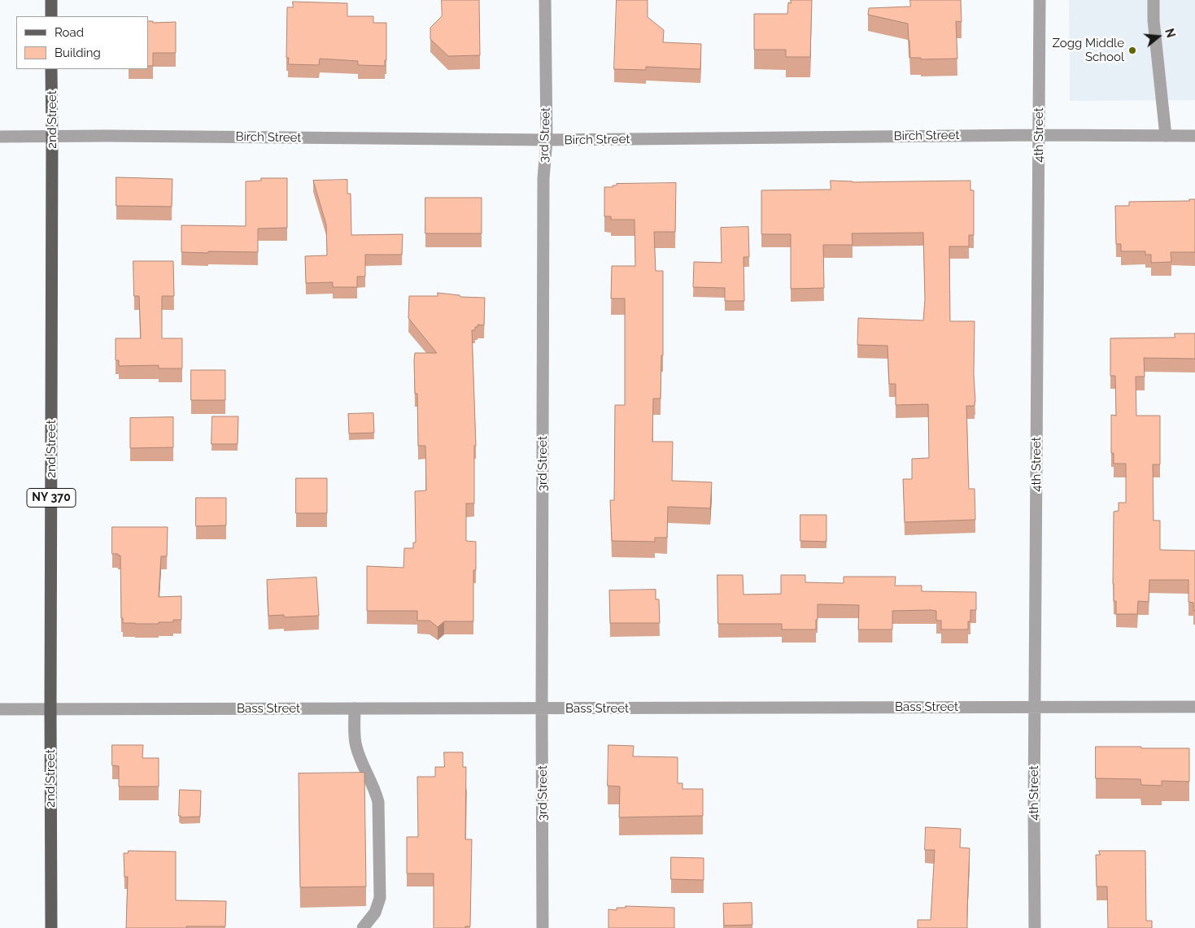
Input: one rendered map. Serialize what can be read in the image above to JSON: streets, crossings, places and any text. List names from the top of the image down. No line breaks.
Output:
{"streets":{"main road":["2nd Street","NY 370"],"street":["3rd Street","4th Street","Birch Street","Bass Street"]},"crossings":[["2nd Street","Birch Street"],["2nd Street","Bass Street"],["3rd Street","Birch Street"],["3rd Street","Bass Street"],["4th Street","Birch Street"],["4th Street","Bass Street"]],"places":["Zogg Middle School"],"legend":["Road","Building"],"north":"right"}
